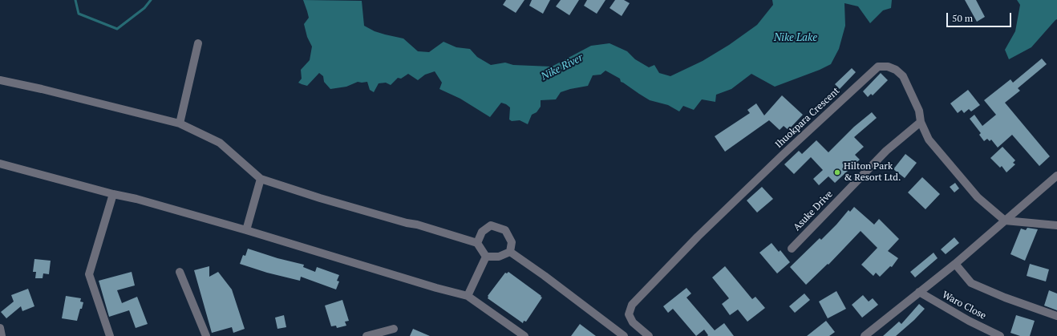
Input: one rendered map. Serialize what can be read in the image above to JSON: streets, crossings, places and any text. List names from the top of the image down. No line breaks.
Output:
{"streets":{"street":["Ihuokpara Crescent","Asuke Drive","Waro Close"]},"crossings":[["Ihuokpara Crescent","Asuke Drive"]],"water":["Nike Lake","Nike River"],"places":["Hilton Park & Resort Ltd."],"scale_bar":"50 m"}
